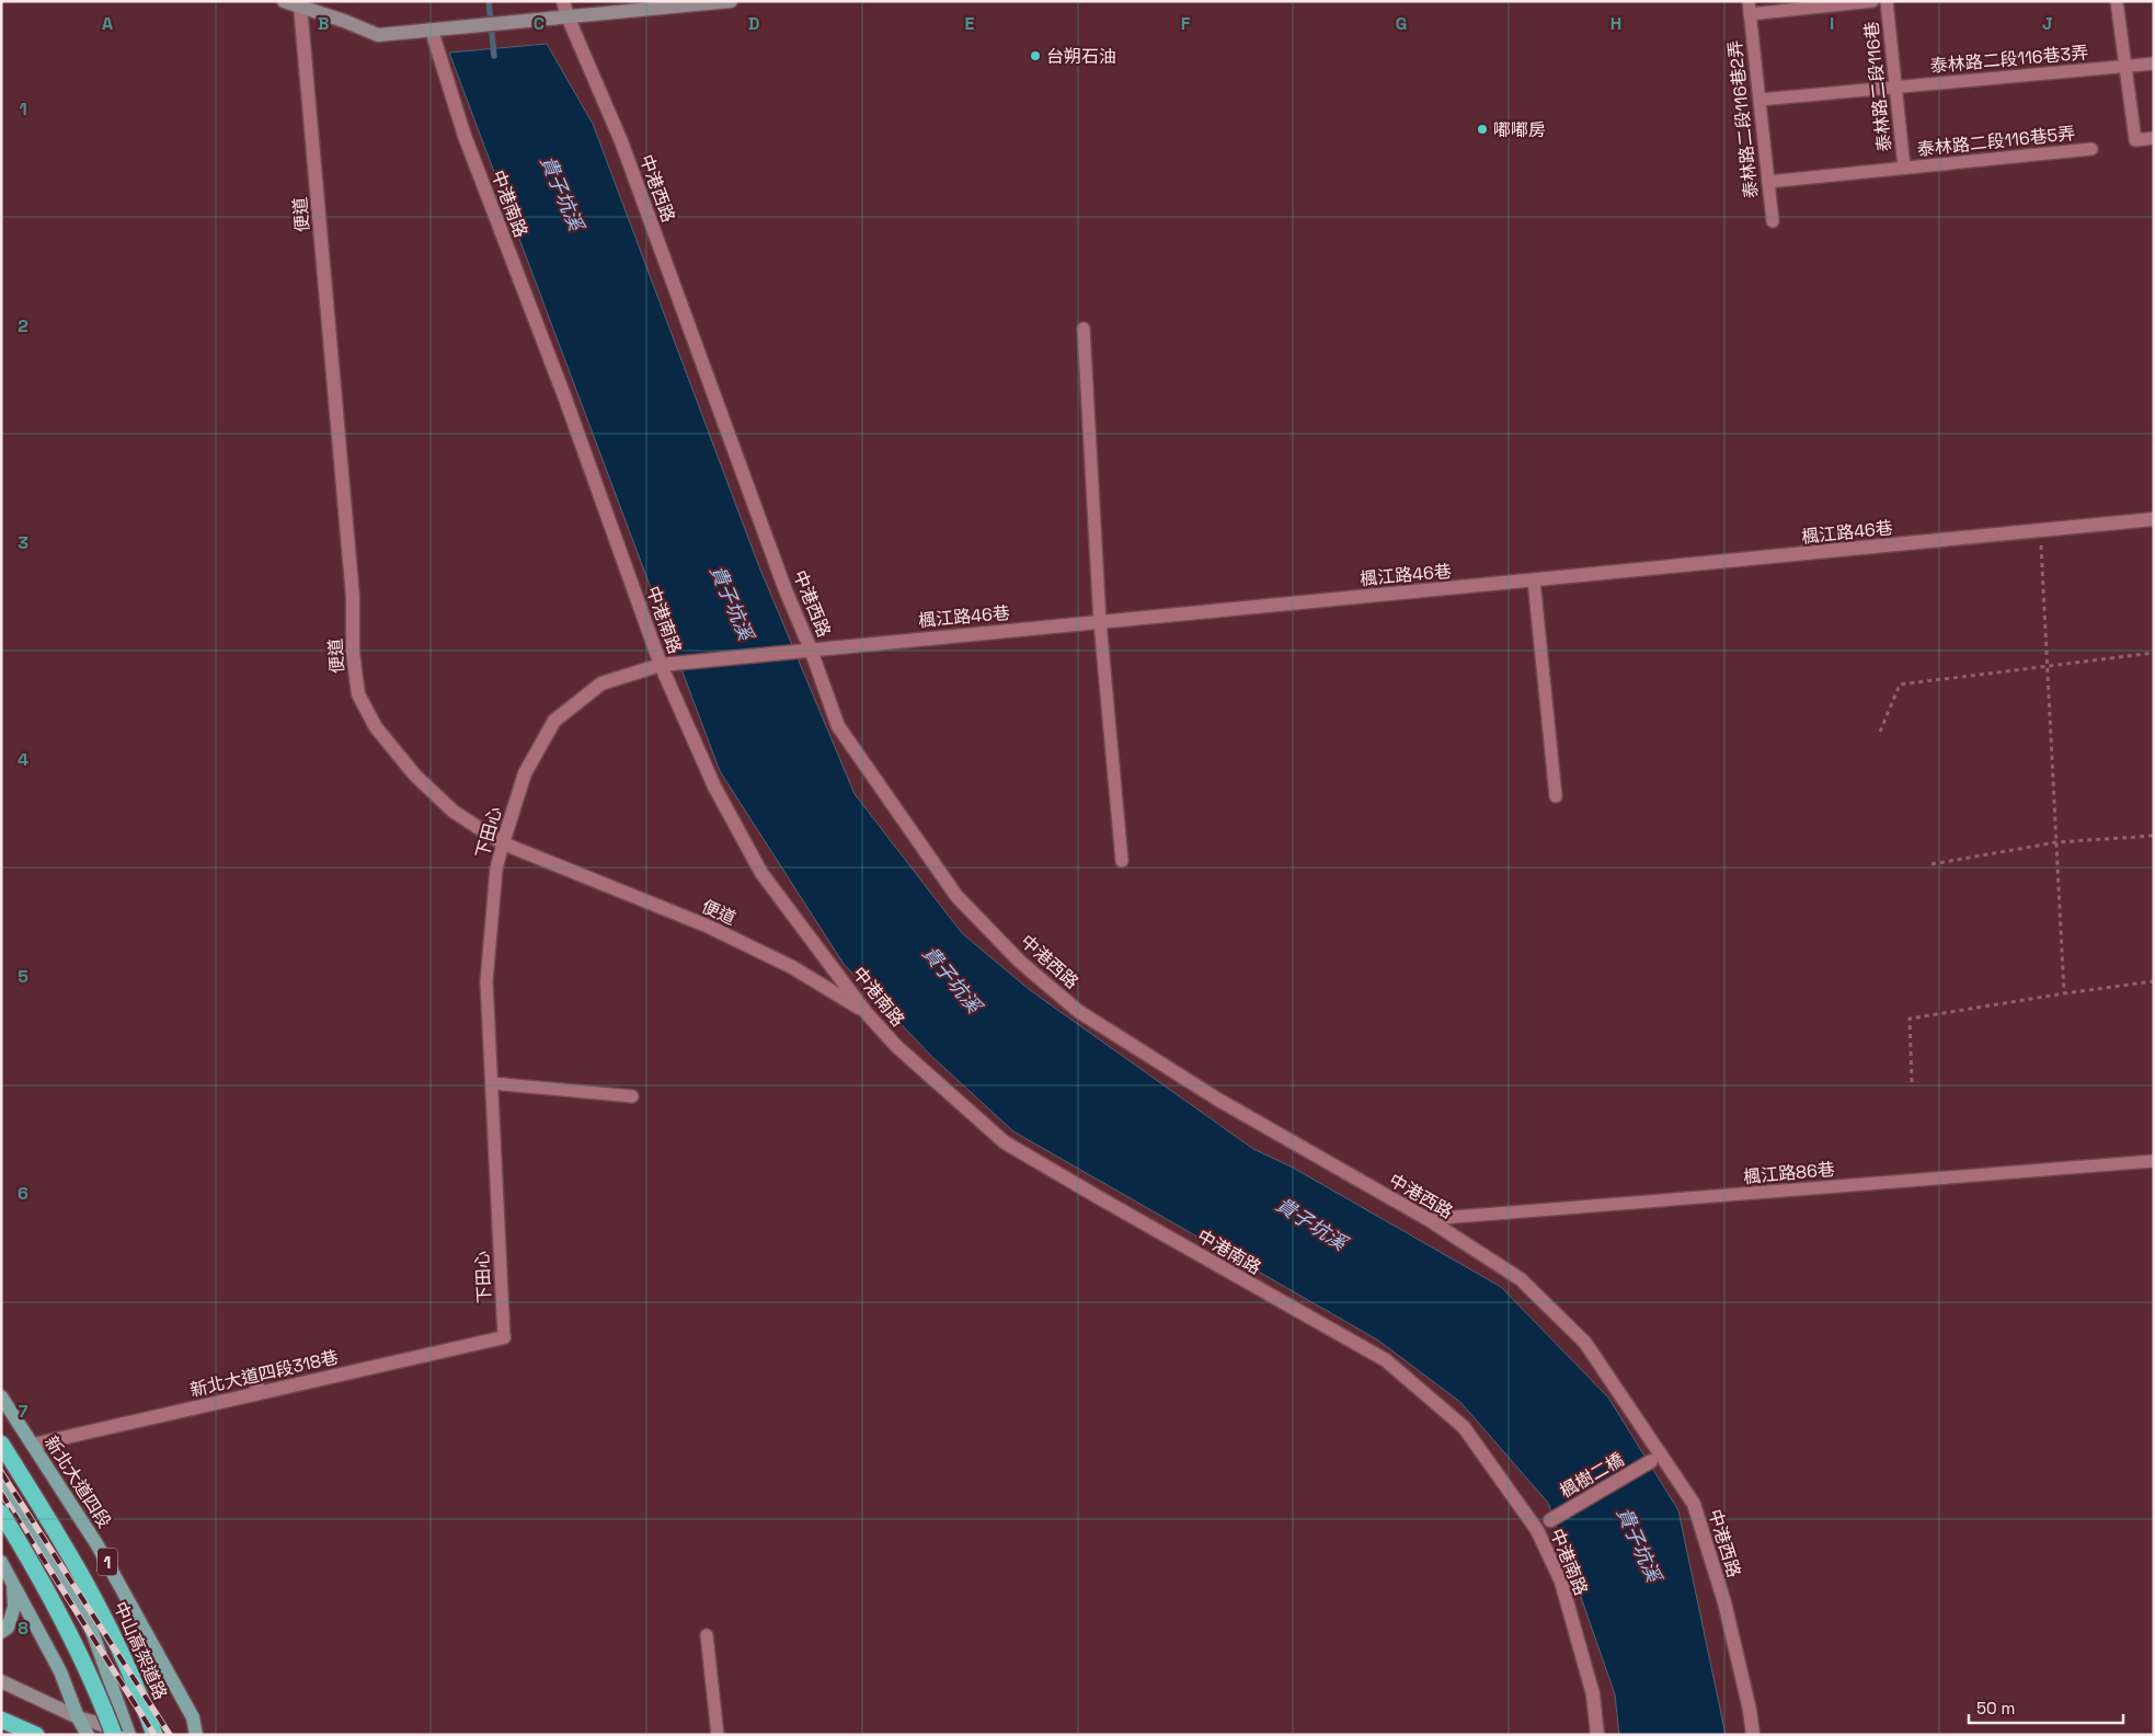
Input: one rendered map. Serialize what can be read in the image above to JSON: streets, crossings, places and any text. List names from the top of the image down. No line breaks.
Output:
{"streets":{"highway":["1","中山高架道路"],"main road":["新北大道四段"],"street":["中港西路","中港南路","便道","楓江路46巷","下田心","新北大道四段318巷","楓樹二橋"],"lane":["泰林路二段116巷3弄","泰林路二段116巷","泰林路二段116巷2弄","泰林路二段116巷5弄","楓江路86巷"]},"crossings":[["泰林路二段116巷3弄","泰林路二段116巷"],["泰林路二段116巷3弄","泰林路二段116巷2弄"],["泰林路二段116巷","泰林路二段116巷5弄"],["泰林路二段116巷2弄","泰林路二段116巷5弄"],["中港西路","楓江路46巷"],["中港西路","楓江路86巷"],["中港西路","楓樹二橋"],["中港南路","便道"],["中港南路","楓江路46巷"],["中港南路","下田心"],["便道","下田心"],["楓江路46巷","下田心"],["下田心","新北大道四段318巷"],["新北大道四段318巷","新北大道四段"]],"water":["貴子坑溪"],"places":["台朔石油","嘟嘟房"],"scale_bar":"50 m","grid":{"columns":["A","B","C","D","E","F","G","H","I","J"],"rows":["1","2","3","4","5","6","7","8"]}}
